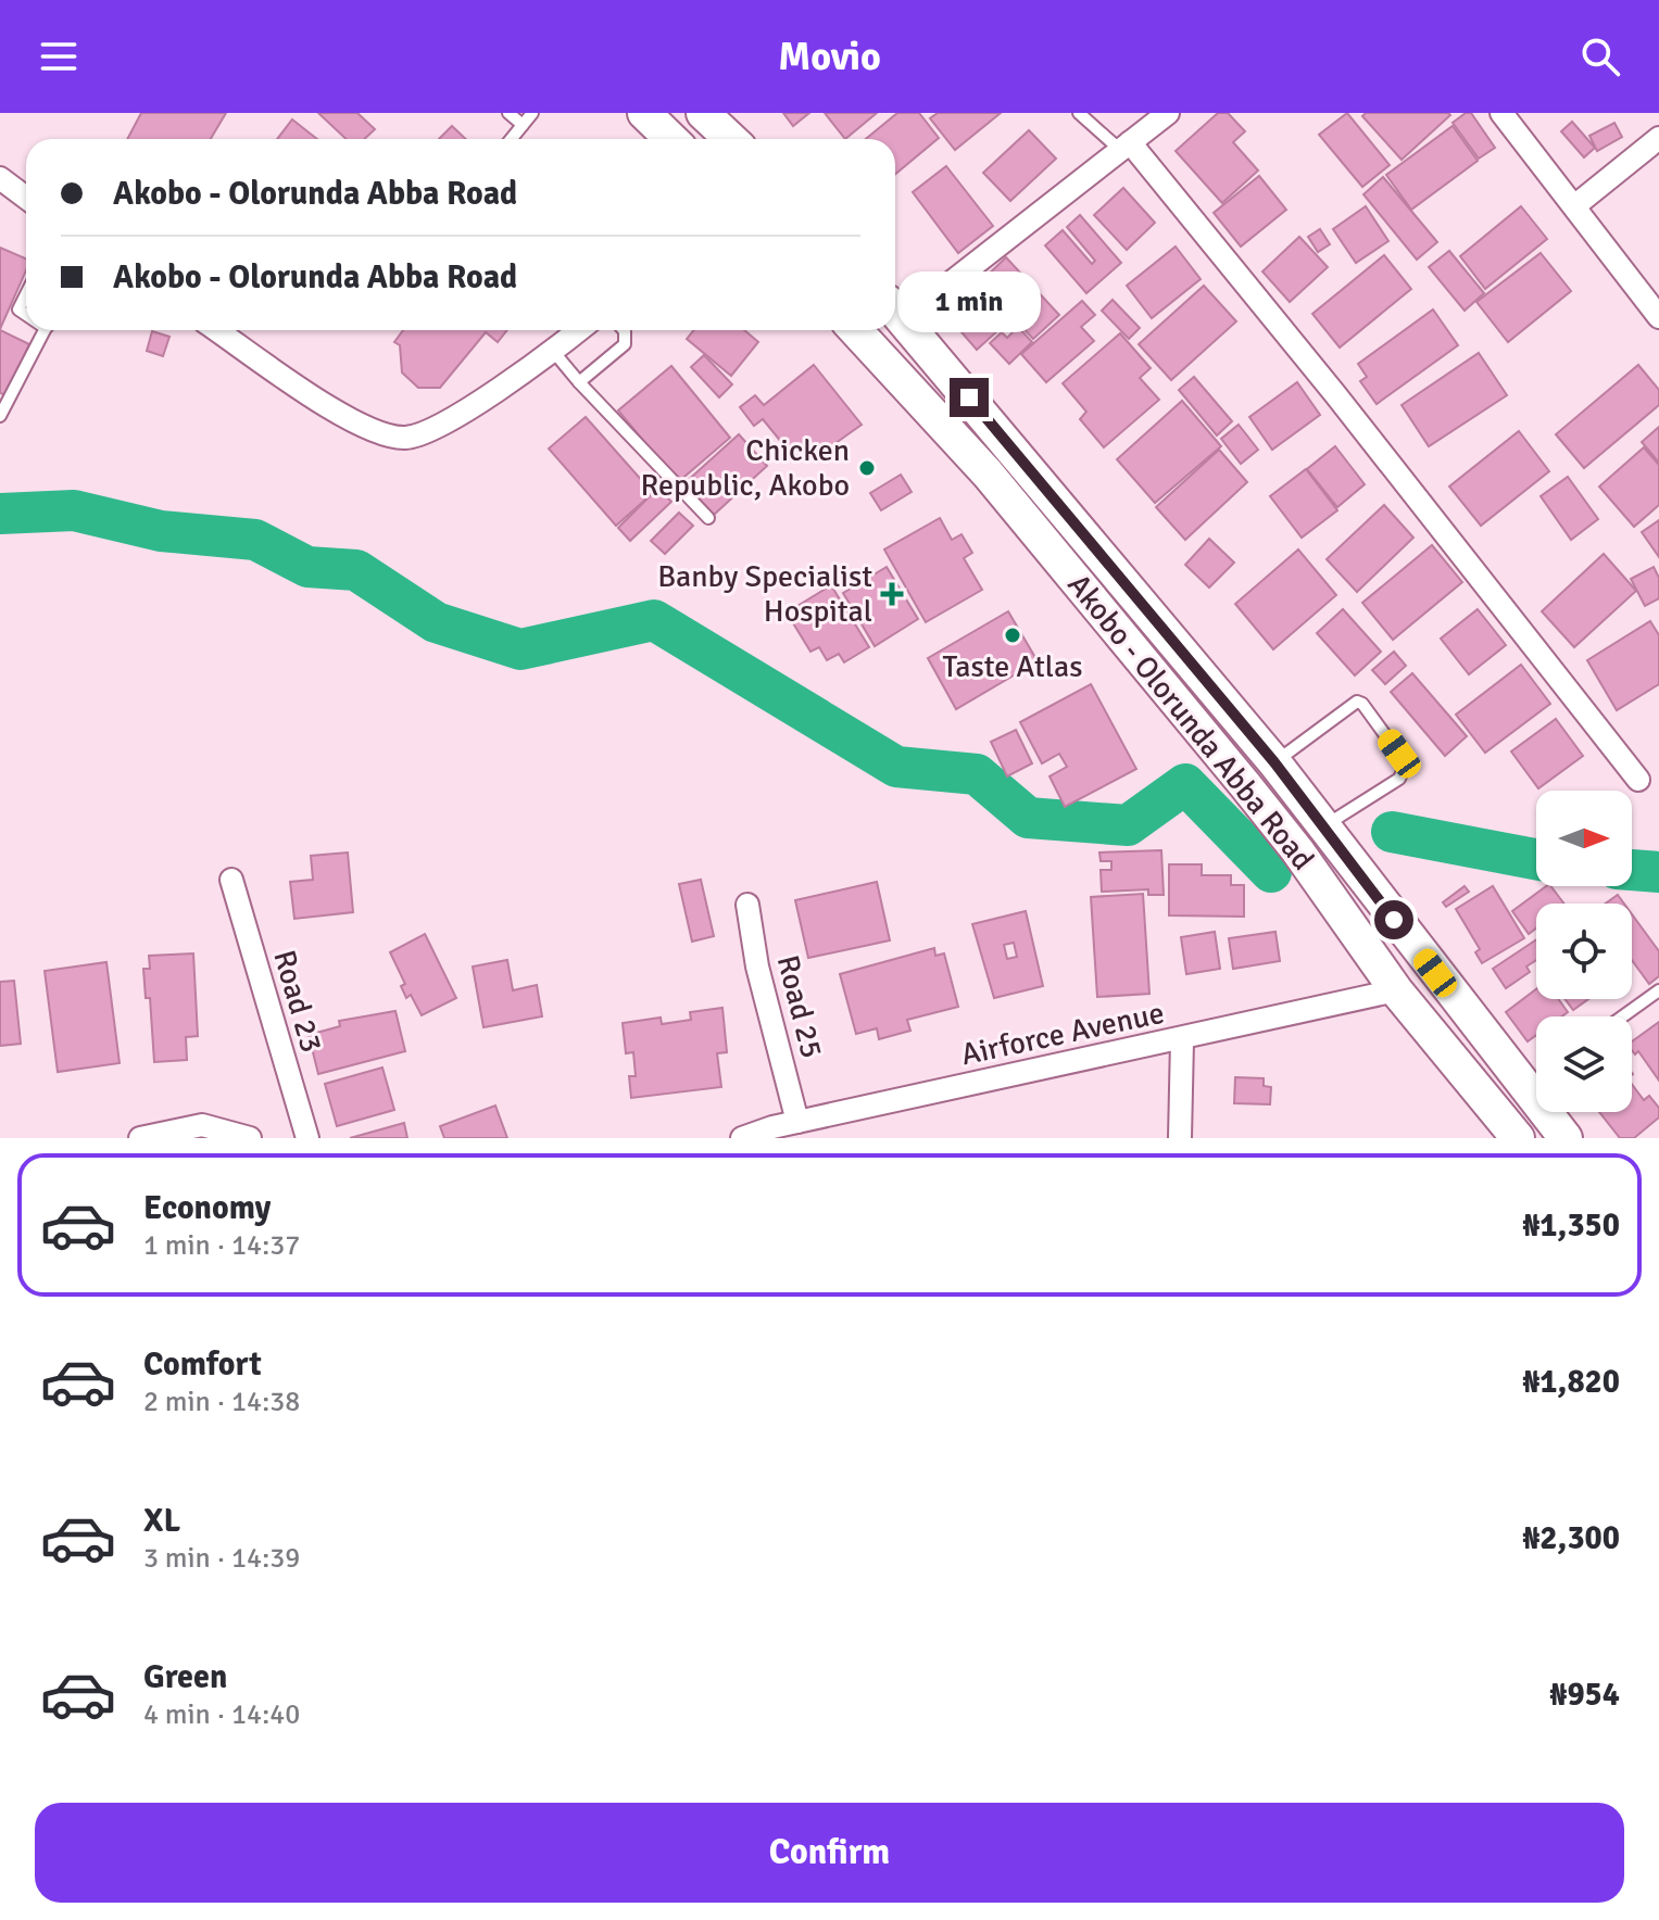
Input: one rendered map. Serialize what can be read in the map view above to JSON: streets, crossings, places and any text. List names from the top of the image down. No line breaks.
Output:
{"streets":{"main road":["Akobo - Olorunda Abba Road"],"street":["Road 23","Road 25","Airforce Avenue"]},"crossings":[["Akobo - Olorunda Abba Road","Airforce Avenue"],["Road 25","Airforce Avenue"]],"places":{"other":["Chicken Republic, Akobo","Taste Atlas"],"health":["Banby Specialist Hospital"]},"north":"right","page":{"header":"Movio","banner":["Akobo - Olorunda Abba Road","Akobo - Olorunda Abba Road"],"bubble":"1 min","list":[{"name":"Economy","note":"1 min · 14:37","value":"₦1,350"},{"name":"Comfort","note":"2 min · 14:38","value":"₦1,820"},{"name":"XL","note":"3 min · 14:39","value":"₦2,300"},{"name":"Green","note":"4 min · 14:40","value":"₦954"}],"buttons":"Confirm"}}
